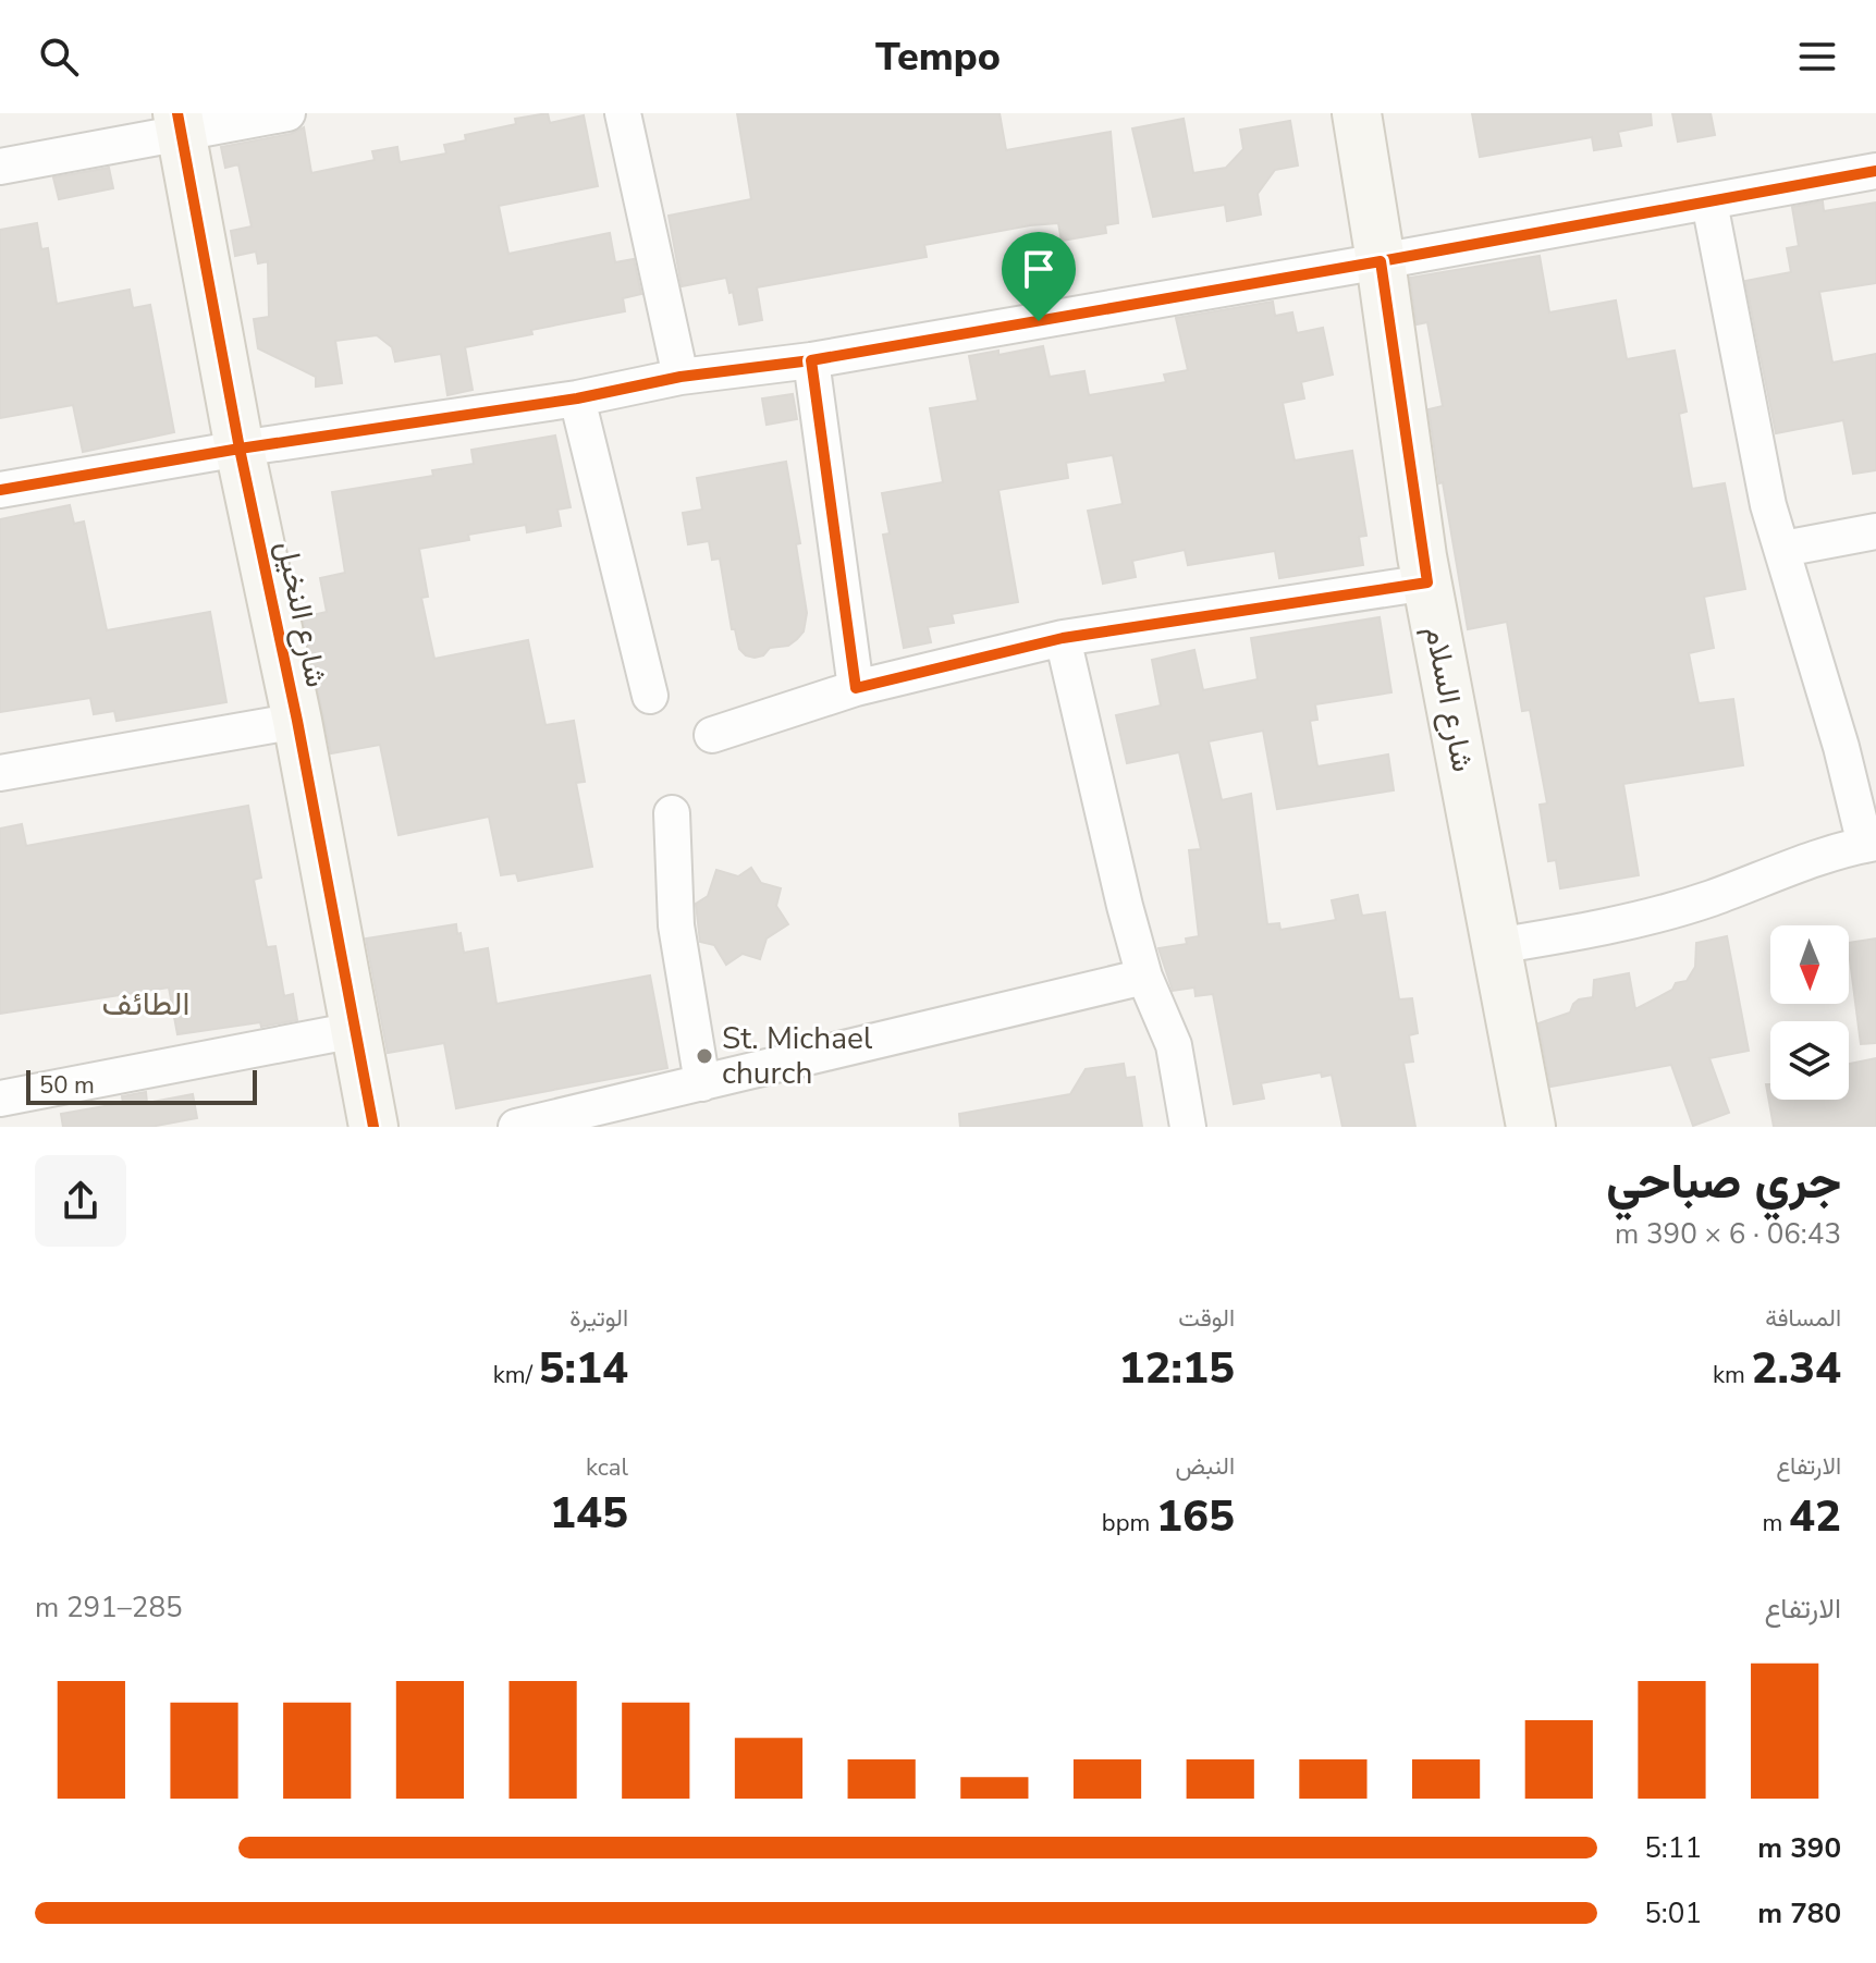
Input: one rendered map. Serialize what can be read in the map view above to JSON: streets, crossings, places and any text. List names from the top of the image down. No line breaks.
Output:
{"streets":{"street":["شارع النخيل","شارع السلام"]},"districts":["الطائف"],"places":["St. Michael church"],"scale_bar":"50 m","north":"bottom","page":{"header":"Tempo","scale":"50 m","heading":["جري صباحي","06:43 · 6 × 390 m"],"stats":[["المسافة","2.34 km"],["الوقت","12:15"],["الوتيرة","5:14 /km"],["الارتفاع","42 m"],["النبض","165 bpm"],["kcal","145"]],"chart":["الارتفاع","285–291 m"],"list":[{"name":"390 m","note":"5:11"},{"name":"780 m","note":"5:01"}]}}
